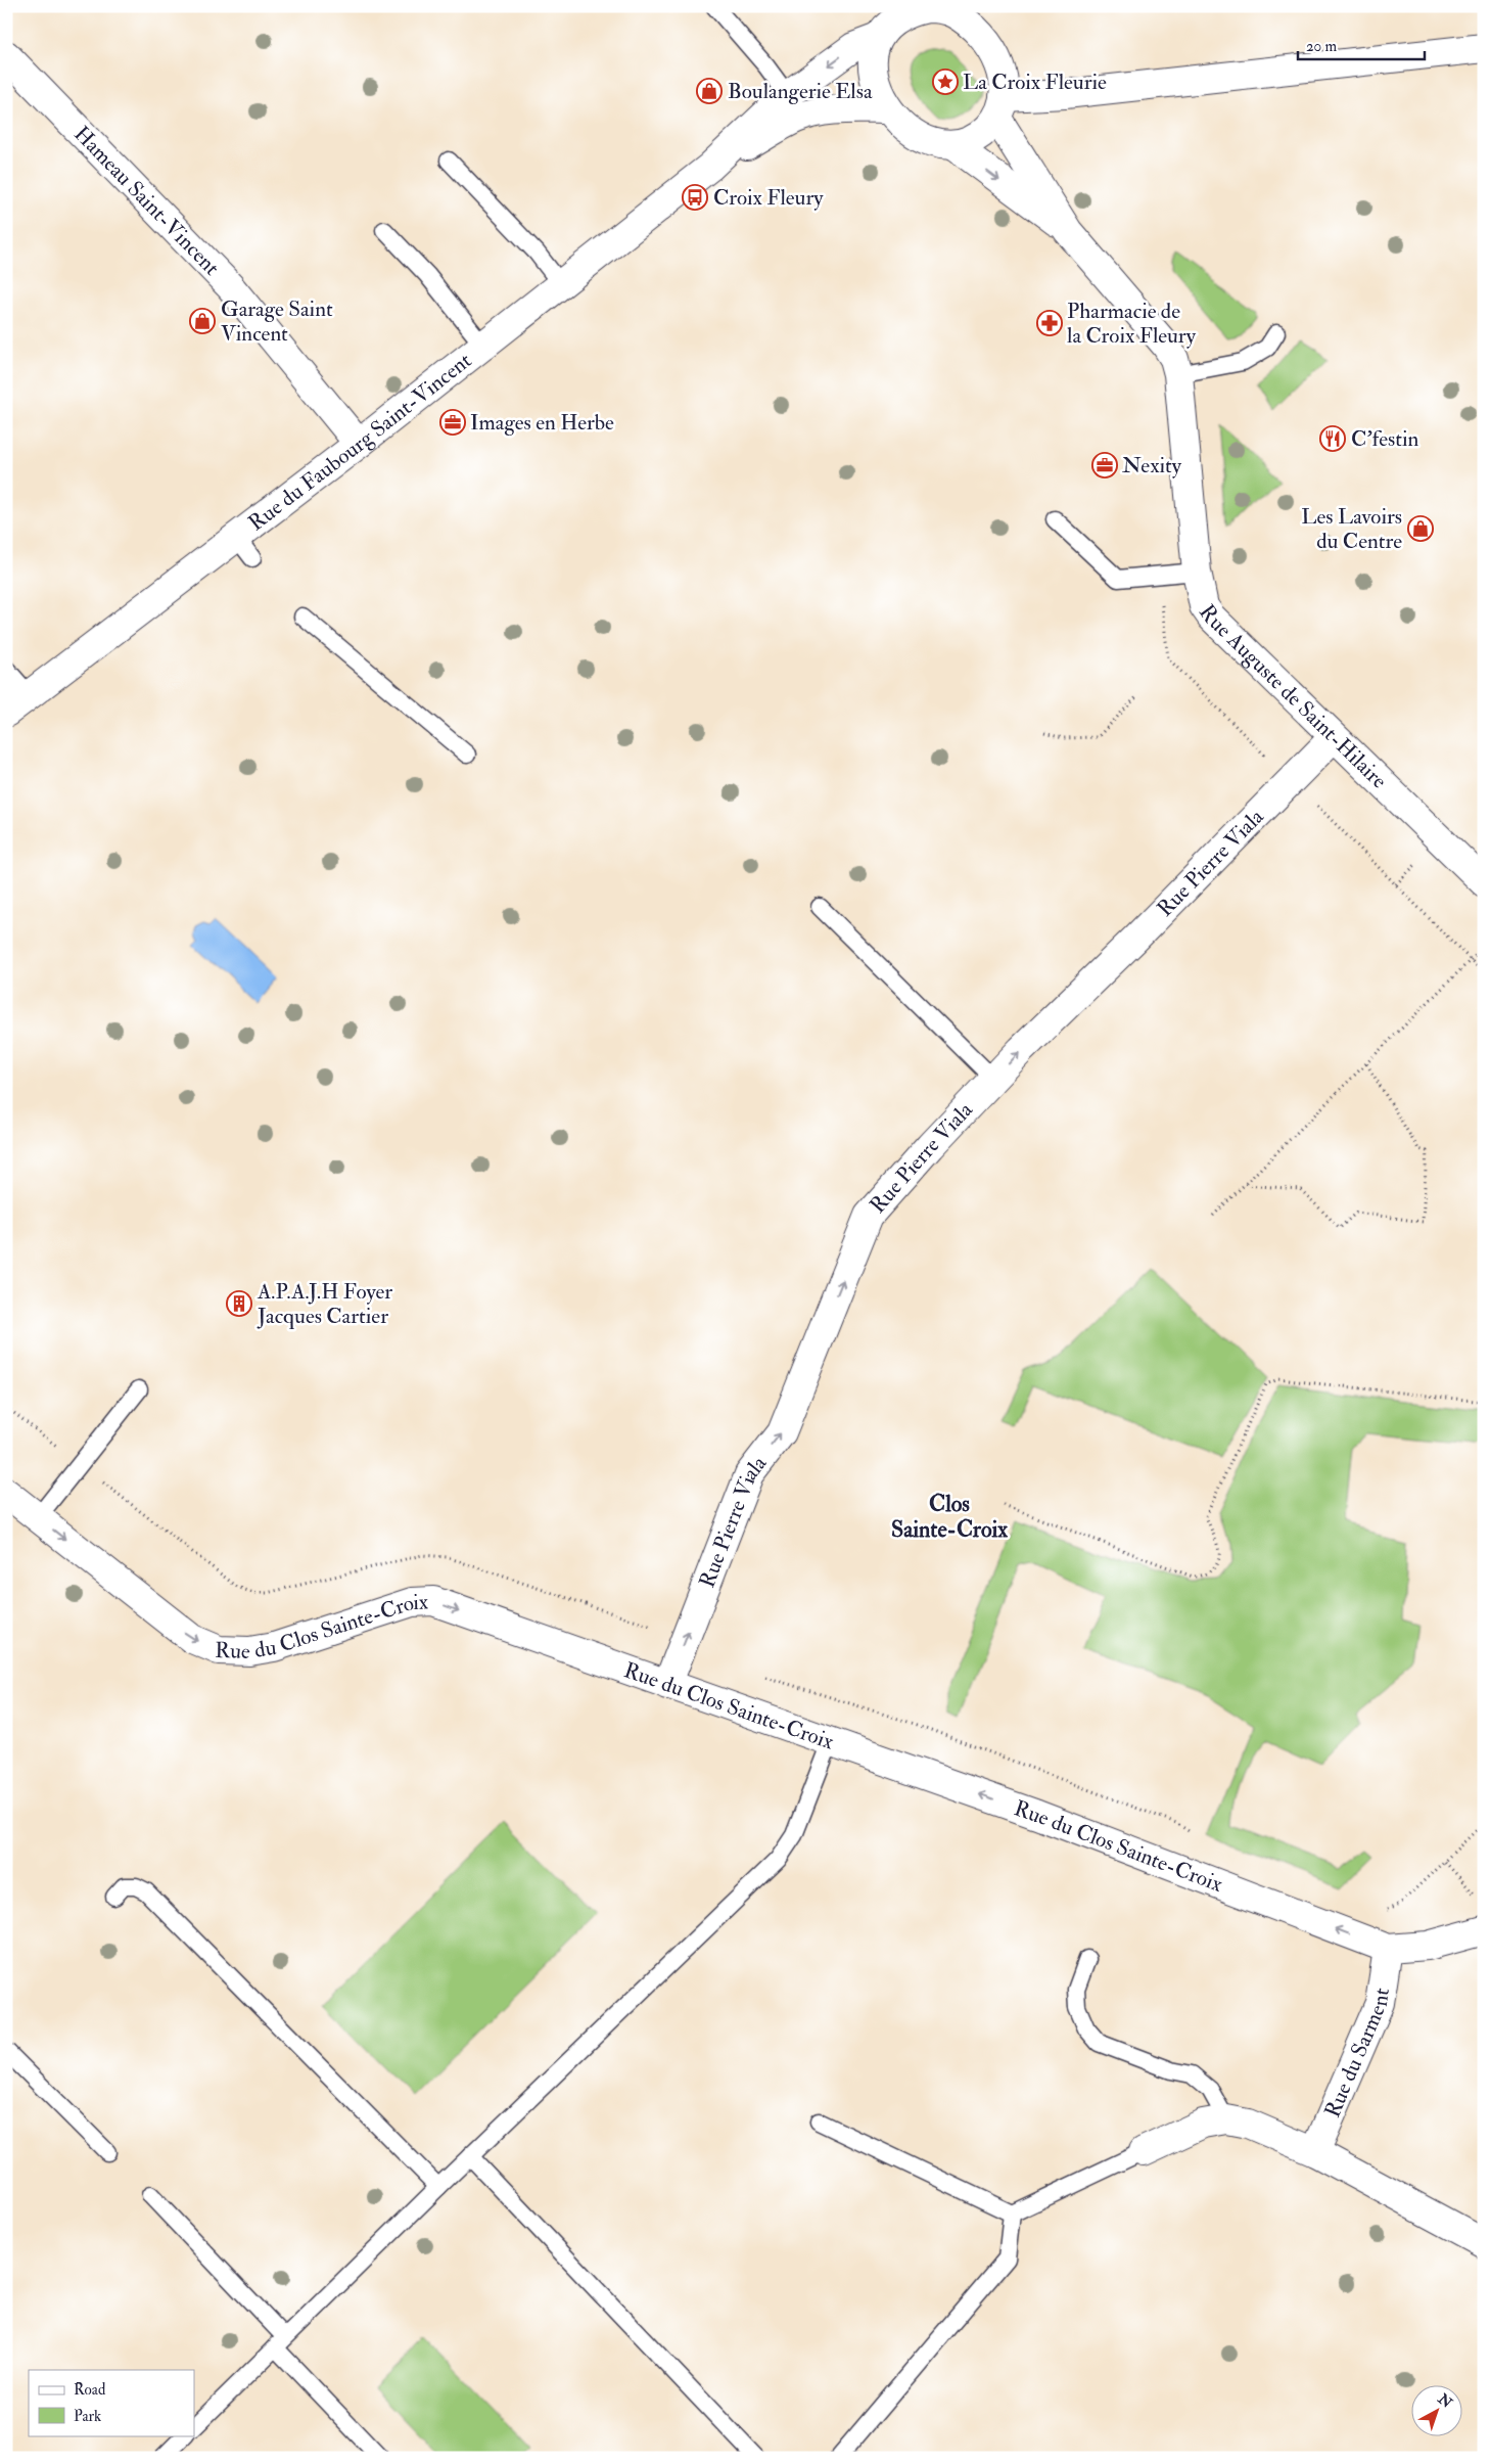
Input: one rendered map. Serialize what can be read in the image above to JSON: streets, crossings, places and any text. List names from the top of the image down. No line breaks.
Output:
{"streets":{"street":["Hameau Saint-Vincent","Rue du Faubourg Saint-Vincent","Rue Auguste de Saint-Hilaire","Rue Pierre Viala","Rue du Clos Sainte-Croix","Rue du Sarment"]},"crossings":[["Hameau Saint-Vincent","Rue du Faubourg Saint-Vincent"],["Rue du Faubourg Saint-Vincent","Rue Auguste de Saint-Hilaire"],["Rue Auguste de Saint-Hilaire","Rue Pierre Viala"],["Rue Pierre Viala","Rue du Clos Sainte-Croix"],["Rue du Clos Sainte-Croix","Rue du Sarment"]],"one_way":["Rue Pierre Viala"],"districts":["Clos Sainte-Croix"],"places":{"place":["La Croix Fleurie"],"shop":["Boulangerie Elsa","Garage Saint Vincent","Les Lavoirs du Centre"],"bus stop":["Croix Fleury"],"pharmacy":["Pharmacie de la Croix Fleury"],"office":["Images en Herbe","Nexity"],"restaurant":["C'festin"],"building":["A.P.A.J.H Foyer Jacques Cartier"]},"legend":["Road","Park"],"scale_bar":"20 m","north":"top right"}
